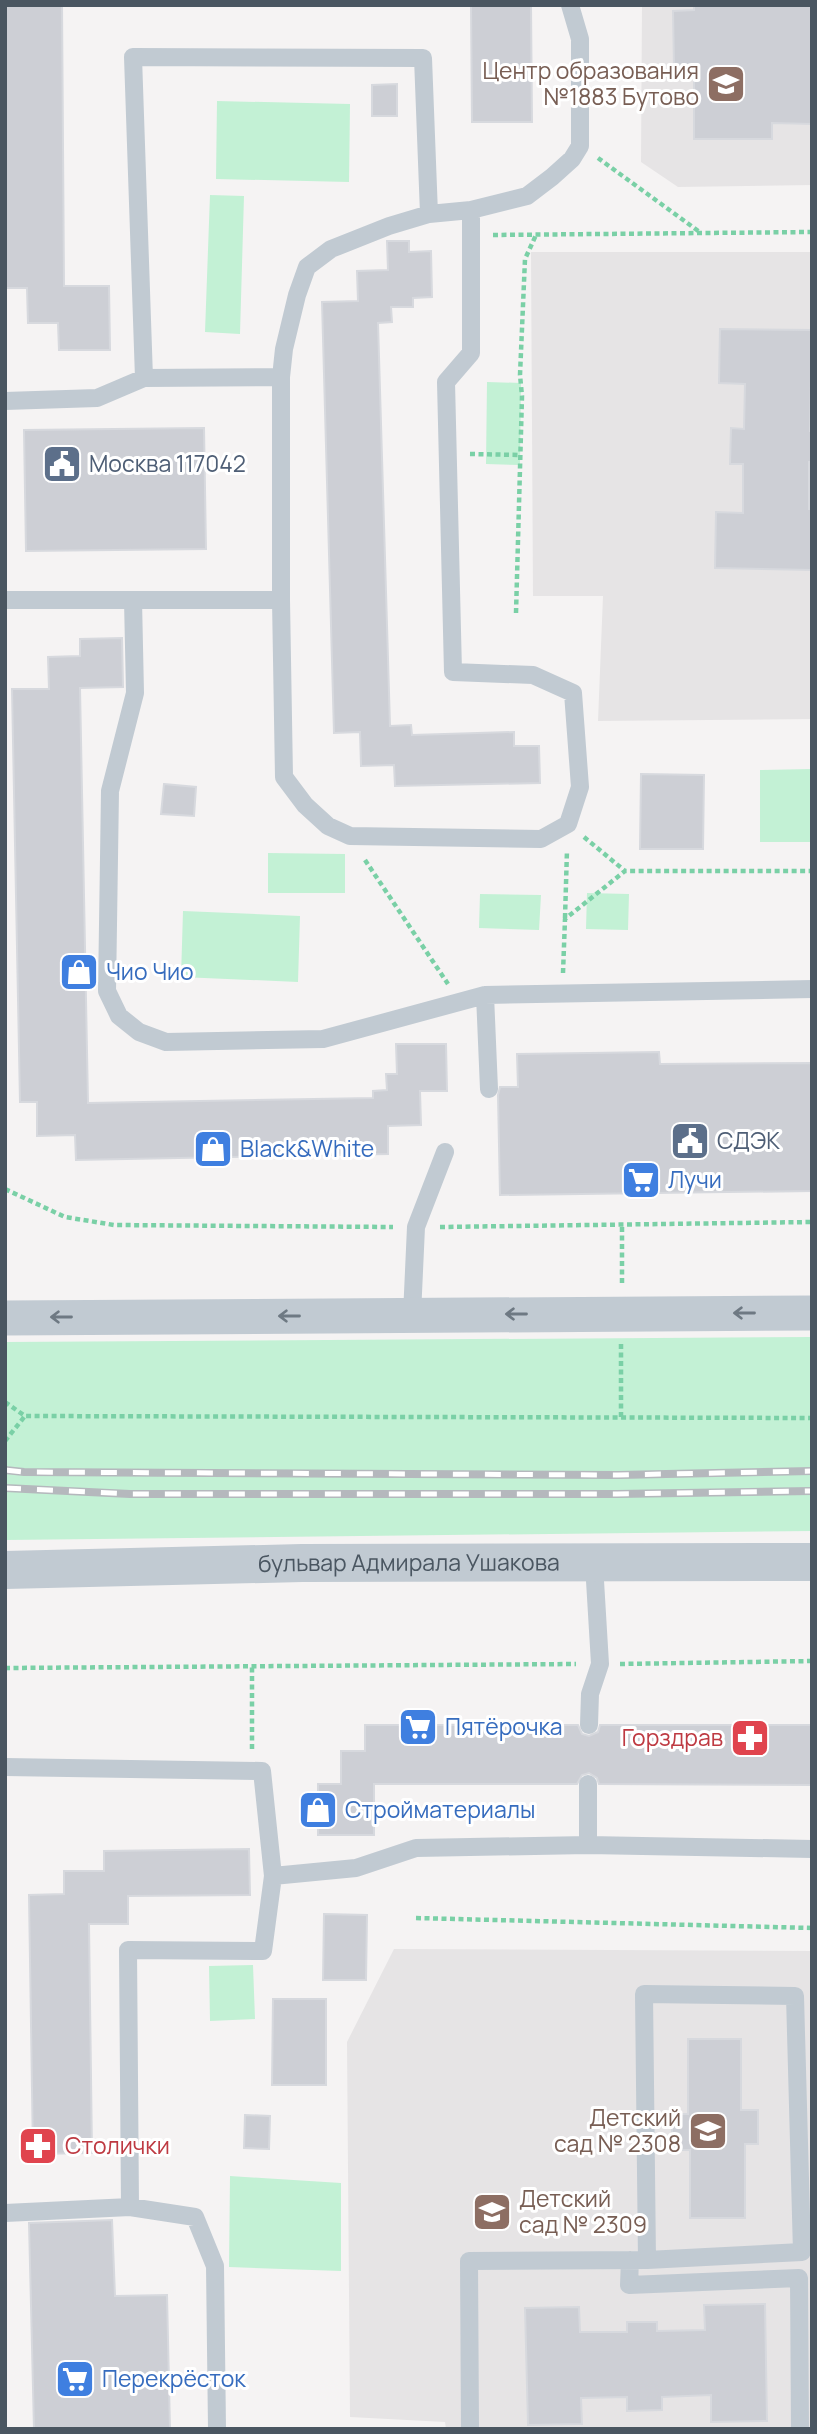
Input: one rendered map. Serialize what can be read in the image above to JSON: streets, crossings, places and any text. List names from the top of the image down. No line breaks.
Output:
{"streets":{"street":["бульвар Адмирала Ушакова"]},"places":{"school or university":["Центр образования №1883 Бутово","Детский сад № 2308","Детский сад № 2309"],"public building":["Москва 117042","СДЭК"],"shop":["Чио Чио","Black&White","Стройматериалы"],"supermarket":["Лучи","Пятёрочка","Перекрёсток"],"pharmacy":["Горздрав","Столички"]}}
